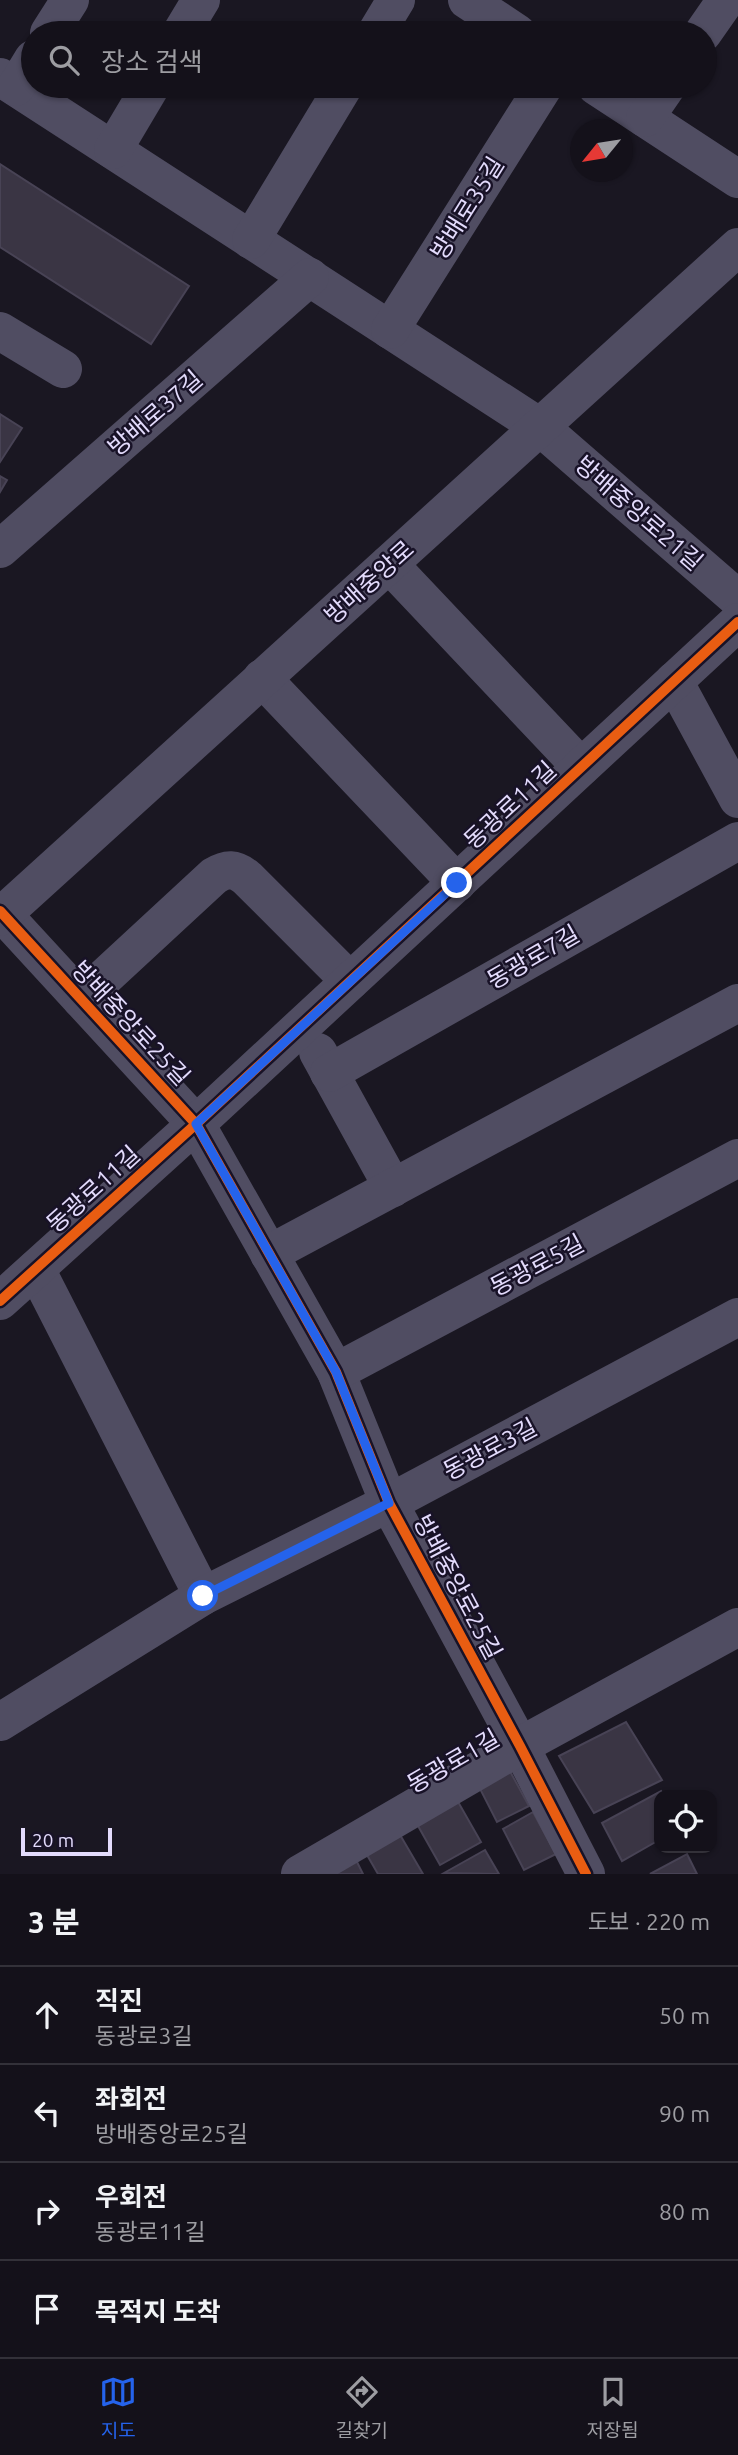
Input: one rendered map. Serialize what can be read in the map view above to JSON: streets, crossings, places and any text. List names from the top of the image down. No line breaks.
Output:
{"streets":{"street":["방배로35길","방배로37길","방배중앙로21길","방배중앙로","동광로11길","동광로7길","방배중앙로25길","동광로5길","동광로3길","동광로1길"]},"crossings":[["방배중앙로21길","방배중앙로"],["방배중앙로","방배중앙로25길"],["동광로11길","방배중앙로25길"],["방배중앙로25길","동광로5길"],["방배중앙로25길","동광로3길"],["방배중앙로25길","동광로1길"]],"scale_bar":"20 m","north":"bottom left","page":{"search":"장소 검색","scale":"20 m","heading":["3 분","도보 · 220 m"],"list":[["직진","동광로3길","50 m"],["좌회전","방배중앙로25길","90 m"],["우회전","동광로11길","80 m"],"목적지 도착"],"nav":["지도","길찾기","저장됨"]}}
